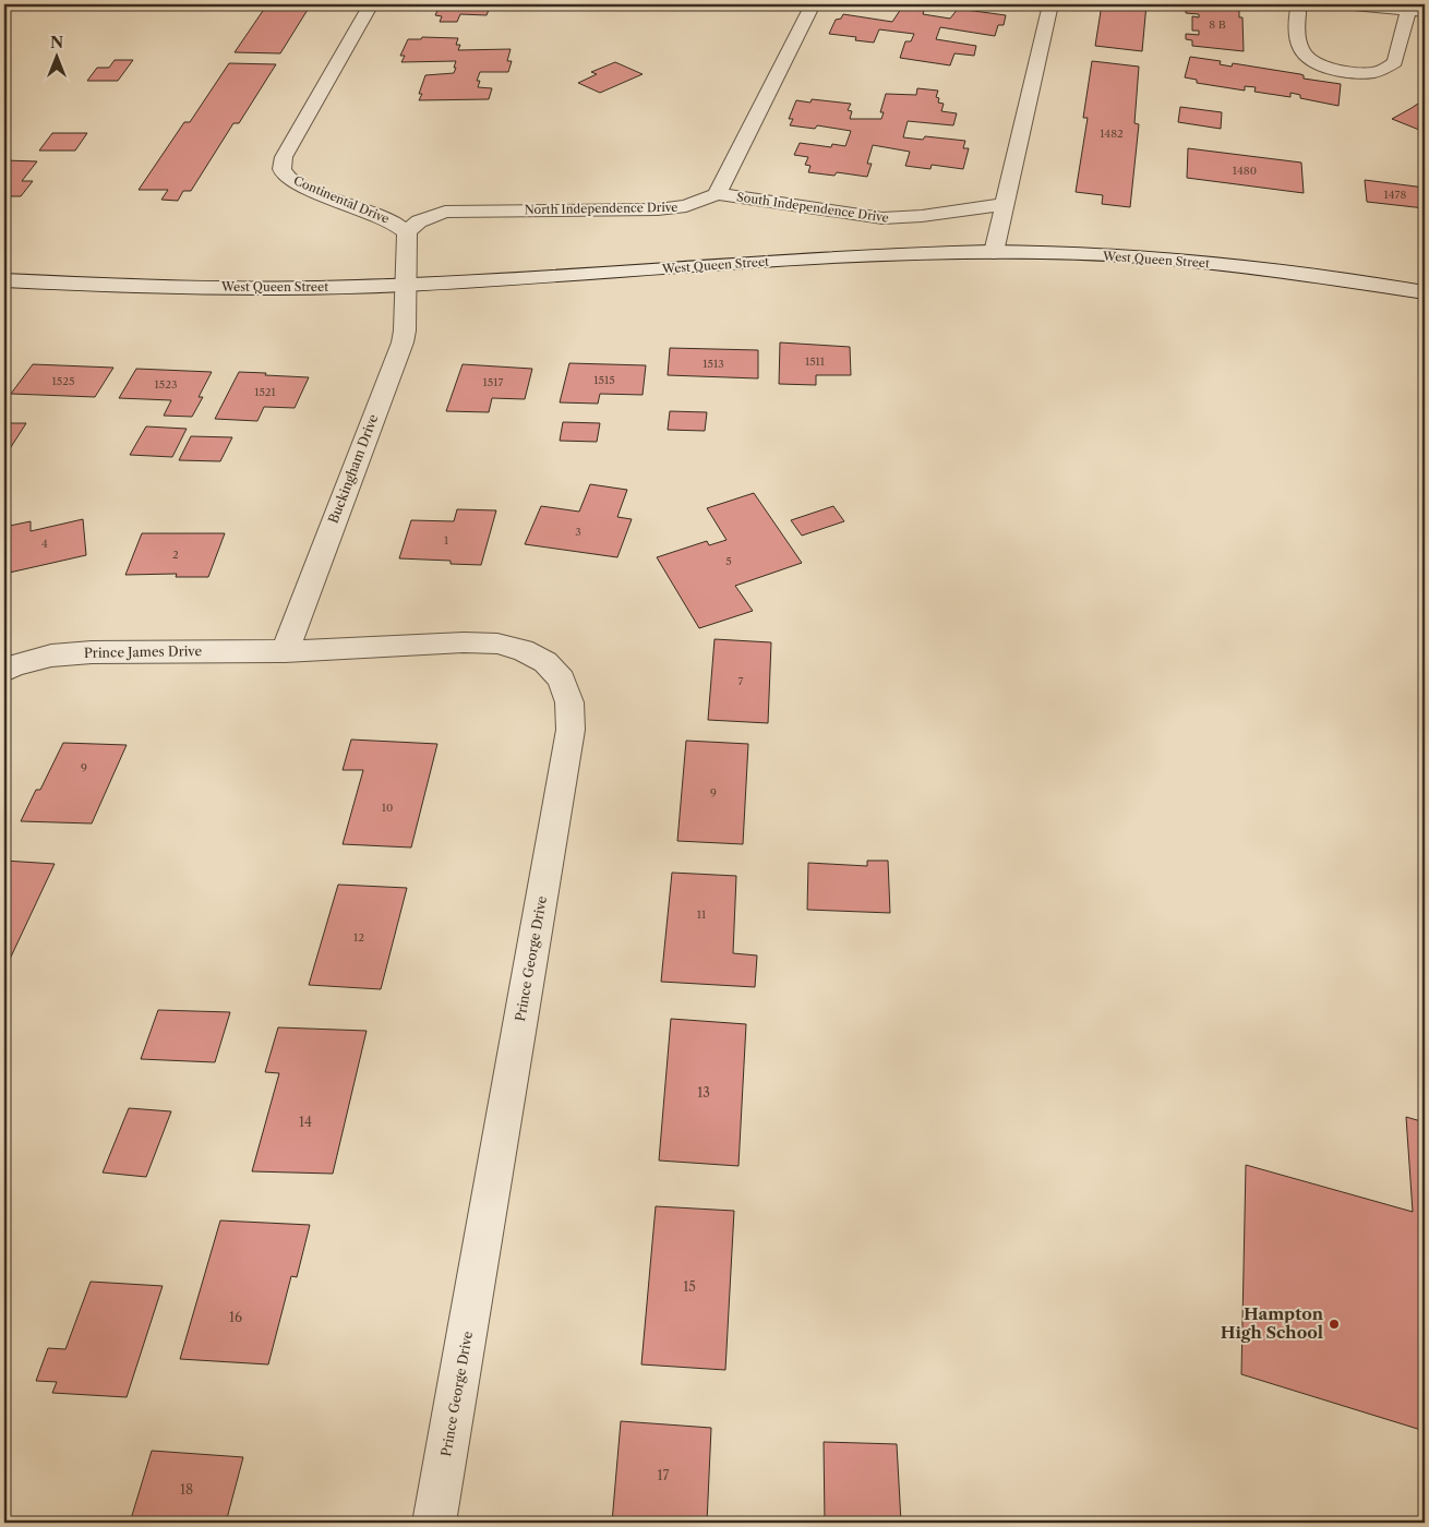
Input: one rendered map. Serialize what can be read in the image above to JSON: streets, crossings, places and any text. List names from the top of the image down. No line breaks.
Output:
{"streets":{"street":["Continental Drive","South Independence Drive","North Independence Drive","West Queen Street","Buckingham Drive","Prince James Drive","Prince George Drive"]},"crossings":[["Continental Drive","North Independence Drive"],["South Independence Drive","North Independence Drive"],["West Queen Street","Buckingham Drive"],["Buckingham Drive","Prince James Drive"],["Buckingham Drive","Prince George Drive"],["Prince James Drive","Prince George Drive"]],"places":["Hampton High School"],"house_numbers":["8 B","1482","1480","1478","1511","1513","1515","1525","1517","1523","1521","3","1","4","2","5","7","9","9","10","11","12","13","14","15","16","17","18"],"north":"top"}
